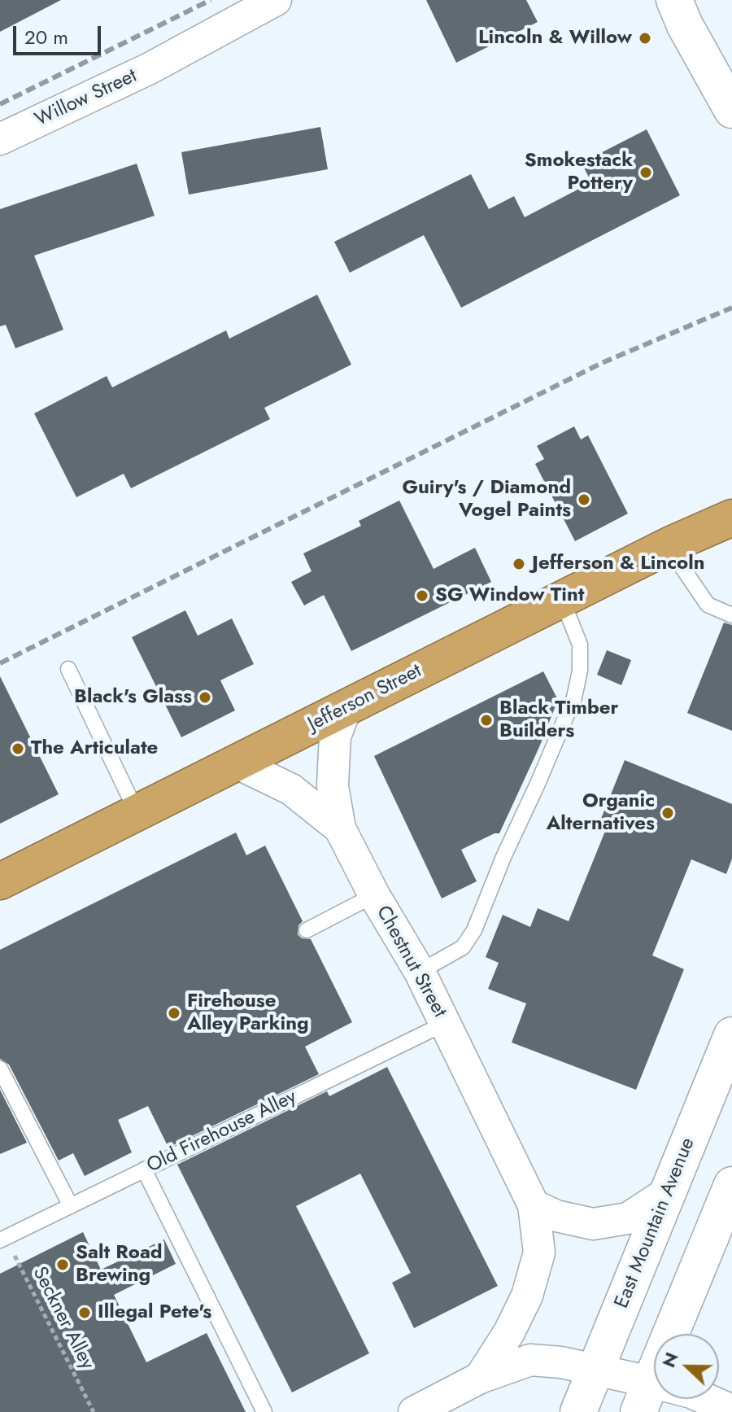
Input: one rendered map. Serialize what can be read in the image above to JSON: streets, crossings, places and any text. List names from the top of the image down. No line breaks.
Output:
{"streets":{"highway":["Jefferson Street"],"street":["Willow Street","Chestnut Street","East Mountain Avenue"],"lane":["Old Firehouse Alley"],"path":["Seckner Alley"]},"crossings":[["Jefferson Street","Chestnut Street"],["Chestnut Street","Old Firehouse Alley"],["Old Firehouse Alley","Seckner Alley"]],"places":["Lincoln & Willow","Smokestack Pottery","Guiry's / Diamond Vogel Paints","Jefferson & Lincoln","SG Window Tint","Black's Glass","Black Timber Builders","The Articulate","Organic Alternatives","Firehouse Alley Parking","Salt Road Brewing","Illegal Pete's"],"scale_bar":"20 m","north":"left"}
